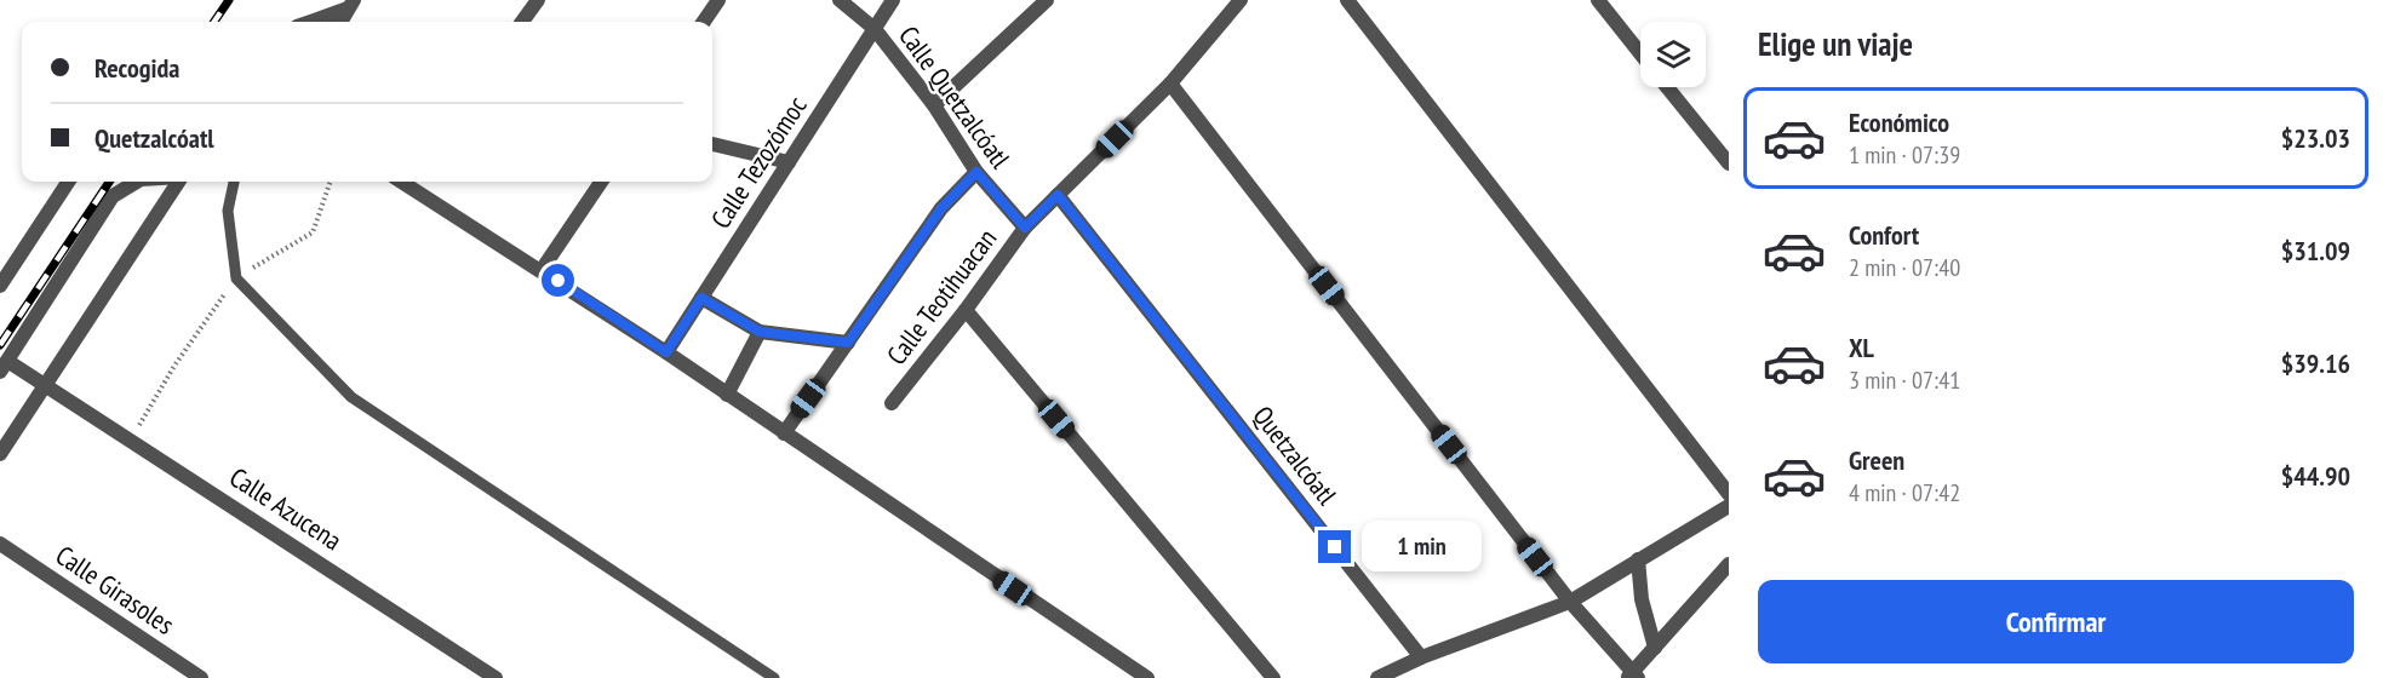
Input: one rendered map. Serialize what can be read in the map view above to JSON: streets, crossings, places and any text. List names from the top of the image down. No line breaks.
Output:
{"streets":{"street":["Calle Quetzalcóatl","Calle Tezozómoc","Calle Teotihuacan","Quetzalcóatl","Calle Azucena","Calle Girasoles"]},"crossings":[["Calle Quetzalcóatl","Calle Tezozómoc"],["Calle Quetzalcóatl","Calle Teotihuacan"],["Calle Teotihuacan","Quetzalcóatl"]],"page":{"heading":"Elige un viaje","banner":["Recogida","Quetzalcóatl"],"list":[{"name":"Económico","note":"1 min · 07:39","value":"$23.03"},{"name":"Confort","note":"2 min · 07:40","value":"$31.09"},{"name":"XL","note":"3 min · 07:41","value":"$39.16"},{"name":"Green","note":"4 min · 07:42","value":"$44.90"}],"bubble":"1 min","buttons":"Confirmar"}}
